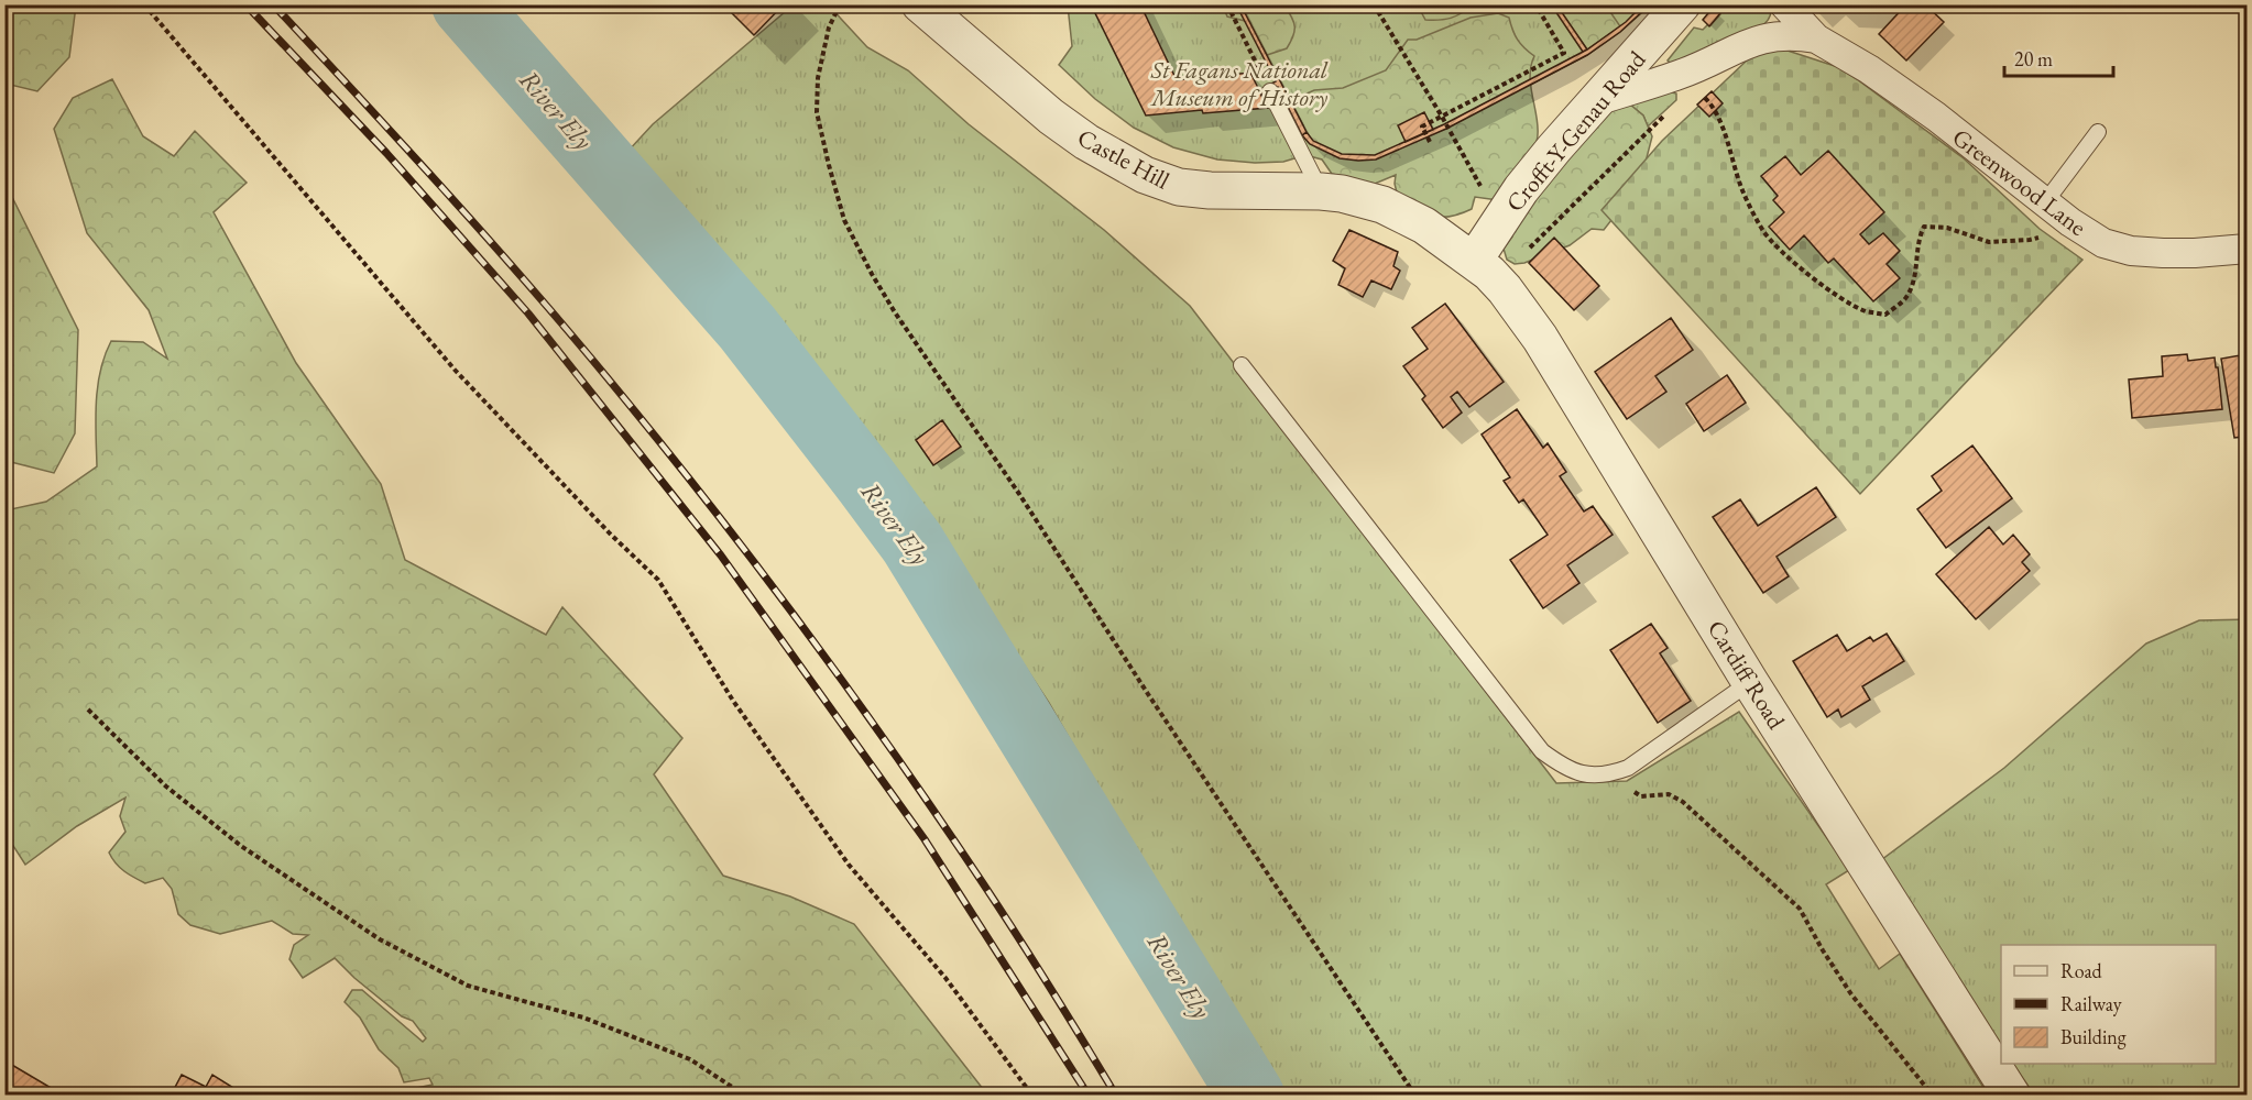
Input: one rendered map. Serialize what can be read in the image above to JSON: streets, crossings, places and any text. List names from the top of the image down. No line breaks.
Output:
{"streets":{"street":["Crofft-Y-Genau Road","Castle Hill","Greenwood Lane","Cardiff Road"]},"crossings":[["Crofft-Y-Genau Road","Castle Hill"],["Crofft-Y-Genau Road","Greenwood Lane"],["Crofft-Y-Genau Road","Cardiff Road"],["Castle Hill","Cardiff Road"]],"water":["River Ely"],"parks":["St Fagans National Museum of History"],"legend":["Road","Railway","Building"],"scale_bar":"20 m"}
